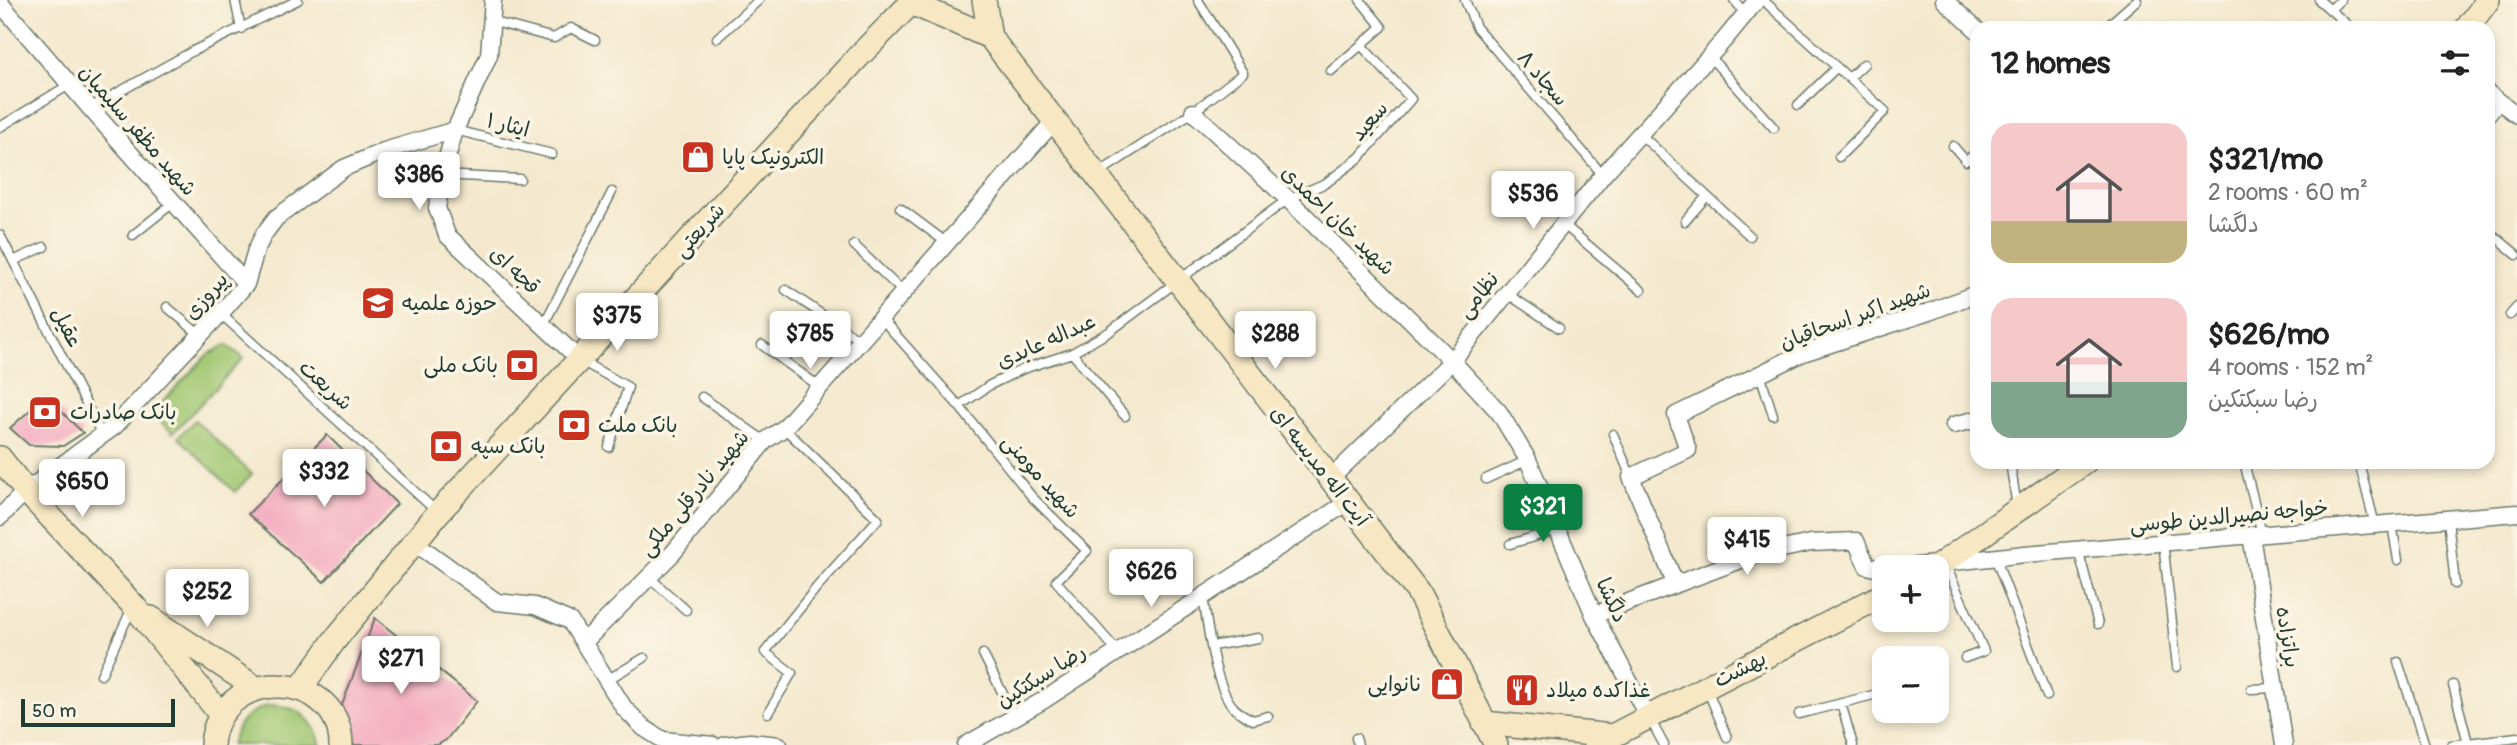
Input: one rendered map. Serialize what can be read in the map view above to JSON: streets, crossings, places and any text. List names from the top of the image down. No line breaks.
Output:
{"streets":{"street":["شهید مظفر سلیمیان","شهید خان احمدی","شریعتی","قجه ای","نظامی","پیروزی","شهید اکبر اسحاقیان","آیت اله مدیسه ای","شهید نادرقلی ملکی","خواجه نصیرالدین طوسی","دلگشا","براتزاده","بهشت","رضا سبکتکین"],"lane":["سجاد ۸","سعید","ایثار ۱","عقیل","عبداله عابدی","شریعت","شهید مومنی"]},"crossings":[["سجاد ۸","نظامی"],["سعید","شهید خان احمدی"],["سعید","عبداله عابدی"],["ایثار ۱","قجه ای"],["ایثار ۱","پیروزی"],["شهید مظفر سلیمیان","پیروزی"],["شهید خان احمدی","نظامی"],["شهید خان احمدی","عبداله عابدی"],["شهید خان احمدی","دلگشا"],["شریعتی","قجه ای"],["شریعتی","شریعت"],["قجه ای","پیروزی"],["نظامی","آیت اله مدیسه ای"],["نظامی","دلگشا"],["پیروزی","عقیل"],["پیروزی","شریعت"],["عبداله عابدی","آیت اله مدیسه ای"],["عبداله عابدی","شهید مومنی"],["آیت اله مدیسه ای","شهید نادرقلی ملکی"],["آیت اله مدیسه ای","رضا سبکتکین"],["شهید مومنی","شهید نادرقلی ملکی"],["شهید مومنی","رضا سبکتکین"],["خواجه نصیرالدین طوسی","براتزاده"],["دلگشا","بهشت"]],"places":{"shop":["الکترونیک پایا","نانوایی"],"school or university":["حوزه علمیه"],"bank":["بانک ملی","بانک صادرات","بانک ملت","بانک سپه"],"restaurant":["غذاکده میلاد"]},"scale_bar":"50 m","page":{"heading":"12 homes","list":[{"name":"$321/mo","note":"2 rooms · 60 m² · دلگشا"},{"name":"$626/mo","note":"4 rooms · 152 m² · رضا سبکتکین"}],"price":["$386","$536","$375","$785","$288","$332","$650","$321","$415","$626","$252","$271"],"map_buttons":["+","−"],"scale":"50 m"}}
